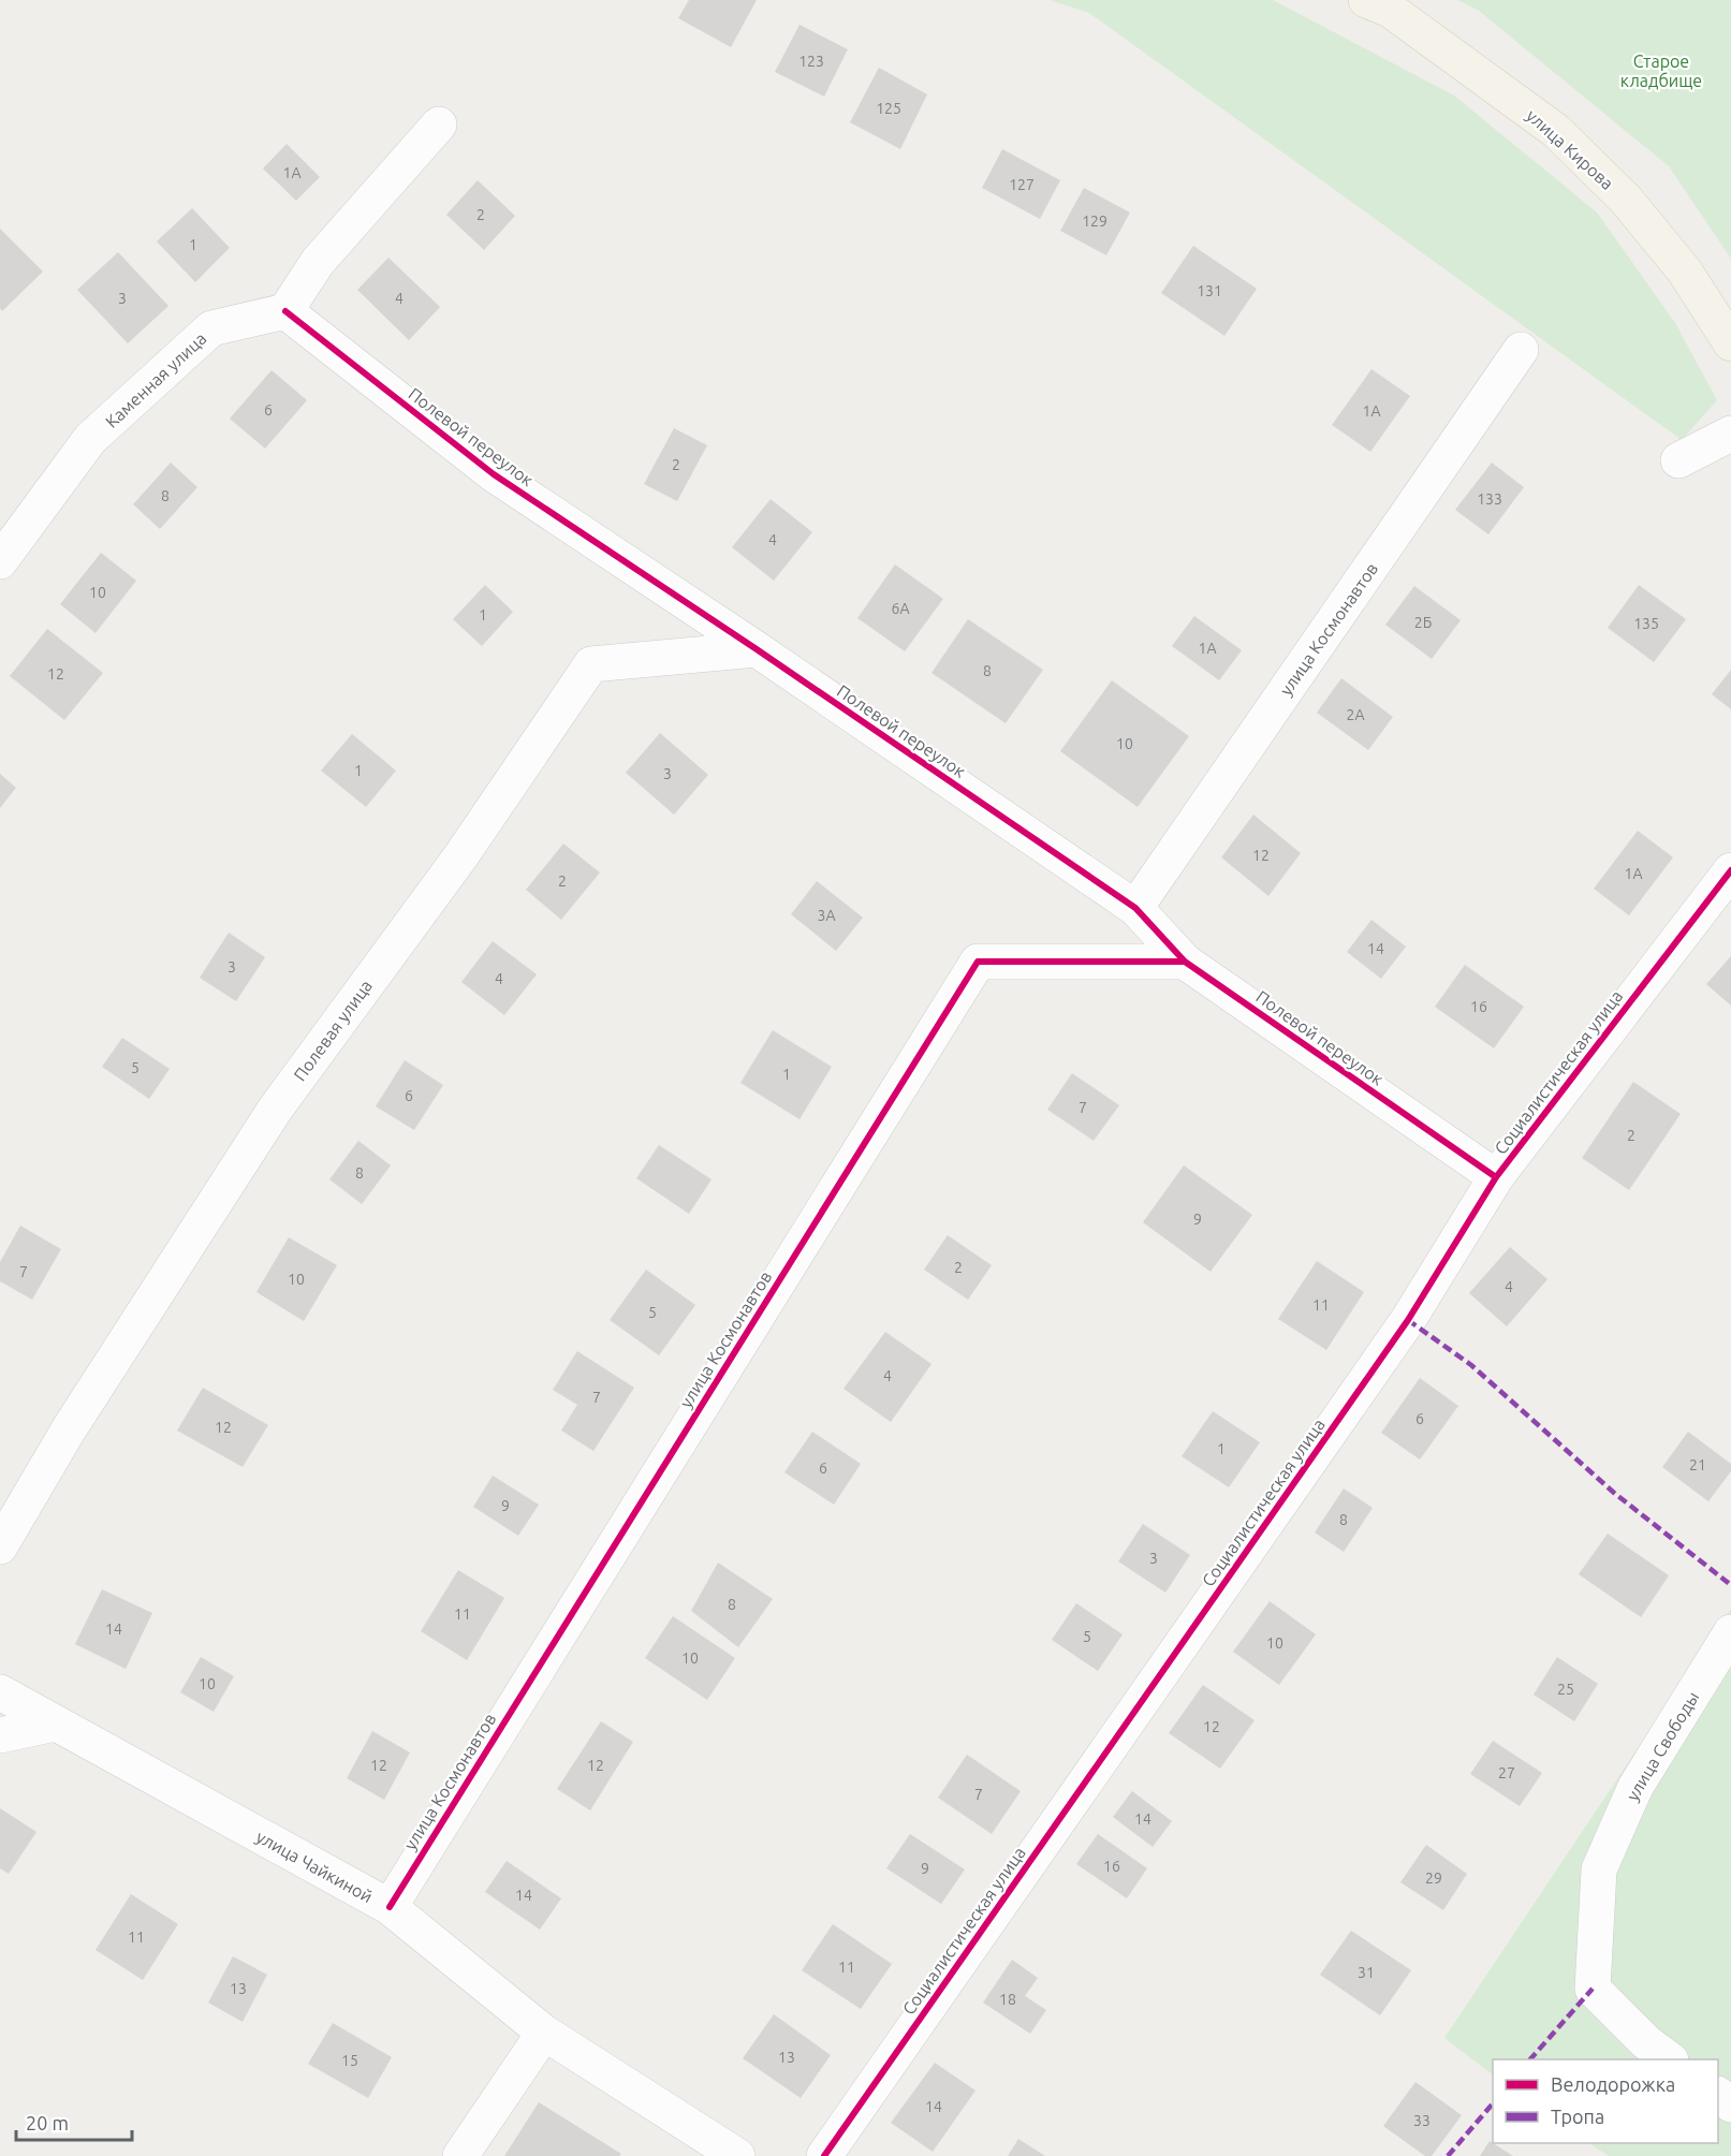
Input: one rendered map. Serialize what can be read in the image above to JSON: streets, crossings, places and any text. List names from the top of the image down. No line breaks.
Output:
{"streets":{"main road":["улица Кирова"],"street":["Каменная улица","Полевой переулок","улица Космонавтов","Полевая улица","Социалистическая улица","улица Свободы","улица Чайкиной"]},"crossings":[["Каменная улица","Полевой переулок"],["Полевой переулок","улица Космонавтов"],["Полевой переулок","Полевая улица"],["Полевой переулок","Социалистическая улица"],["улица Космонавтов","улица Чайкиной"]],"parks":["Старое кладбище"],"house_numbers":["123","125","1А","127","2","129","1","131","3","4","6","1А","2","8","133","4","10","6А","1","2Б","135","1А","8","12","2А","10","1","3","12","1А","2","3А","14","3","4","16","5","1","6","7","2","8","9","2","7","10","4","11","5","4","7","6","12","1","21","6","9","8","3","8","11","14","5","10","10","10","25","12","12","12","27","7","14","16","9","29","14","11","11","31","13","18","13","15","14","33"],"legend":["Велодорожка","Тропа"],"scale_bar":"20 m"}
